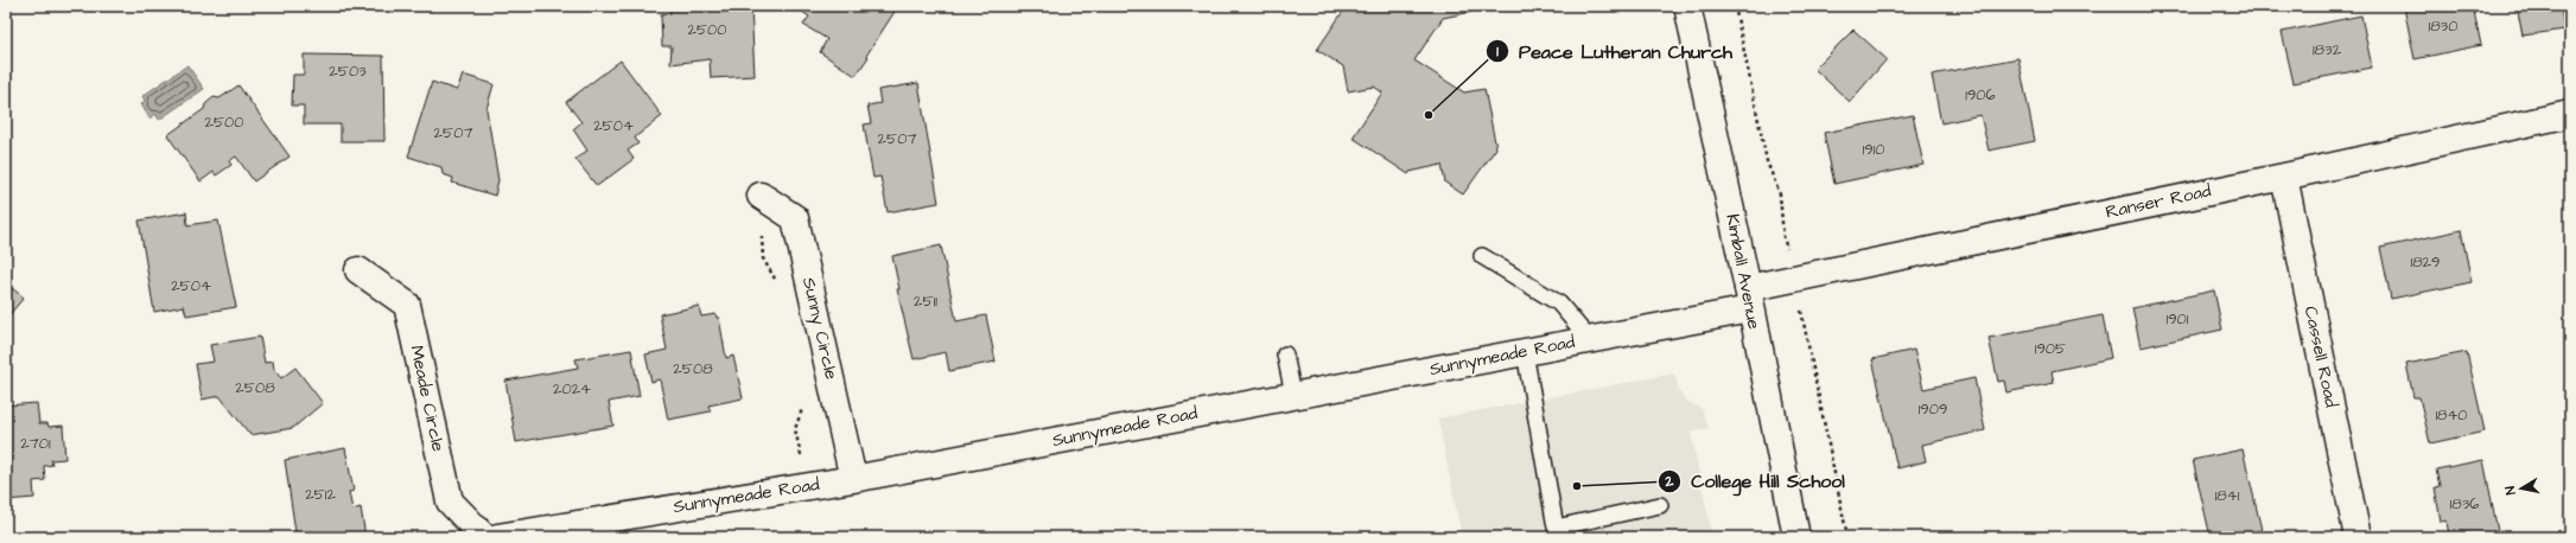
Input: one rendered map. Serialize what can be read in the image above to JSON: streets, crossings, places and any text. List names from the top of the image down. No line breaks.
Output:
{"streets":{"street":["Ranser Road","Kimball Avenue","Sunny Circle","Sunnymeade Road","Cassell Road","Meade Circle"]},"crossings":[["Ranser Road","Kimball Avenue"],["Ranser Road","Sunnymeade Road"],["Ranser Road","Cassell Road"],["Kimball Avenue","Sunnymeade Road"],["Sunny Circle","Sunnymeade Road"]],"places":["Peace Lutheran Church","College Hill School"],"house_numbers":["1830","2500","1832","2503","1906","2500","2504","2507","2507","1910","1829","2504","2511","1901","1905","2508","2508","2024","1909","1840","2701","2512","1841","1836"],"north":"left"}
